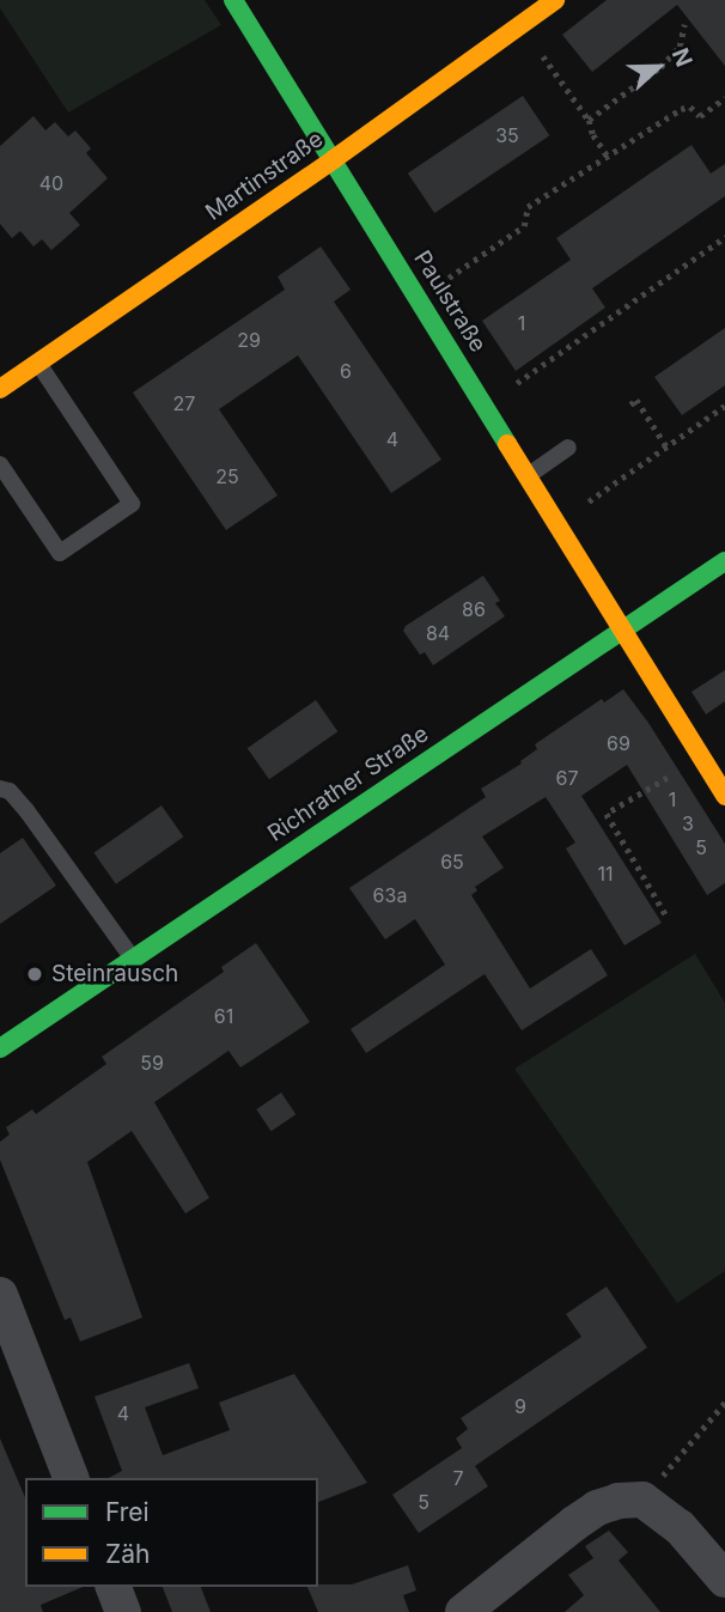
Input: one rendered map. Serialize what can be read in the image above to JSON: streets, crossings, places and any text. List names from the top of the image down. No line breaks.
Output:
{"streets":{"street":["Martinstraße","Paulstraße","Richrather Straße"]},"crossings":[["Martinstraße","Paulstraße"],["Paulstraße","Richrather Straße"]],"places":["Steinrausch"],"house_numbers":["35","40","1","29","6","27","4","25","86","84","69","67","1","3","5","65","11","63a","61","59","9","4","7","5"],"legend":["Frei","Zäh"],"north":"right"}
